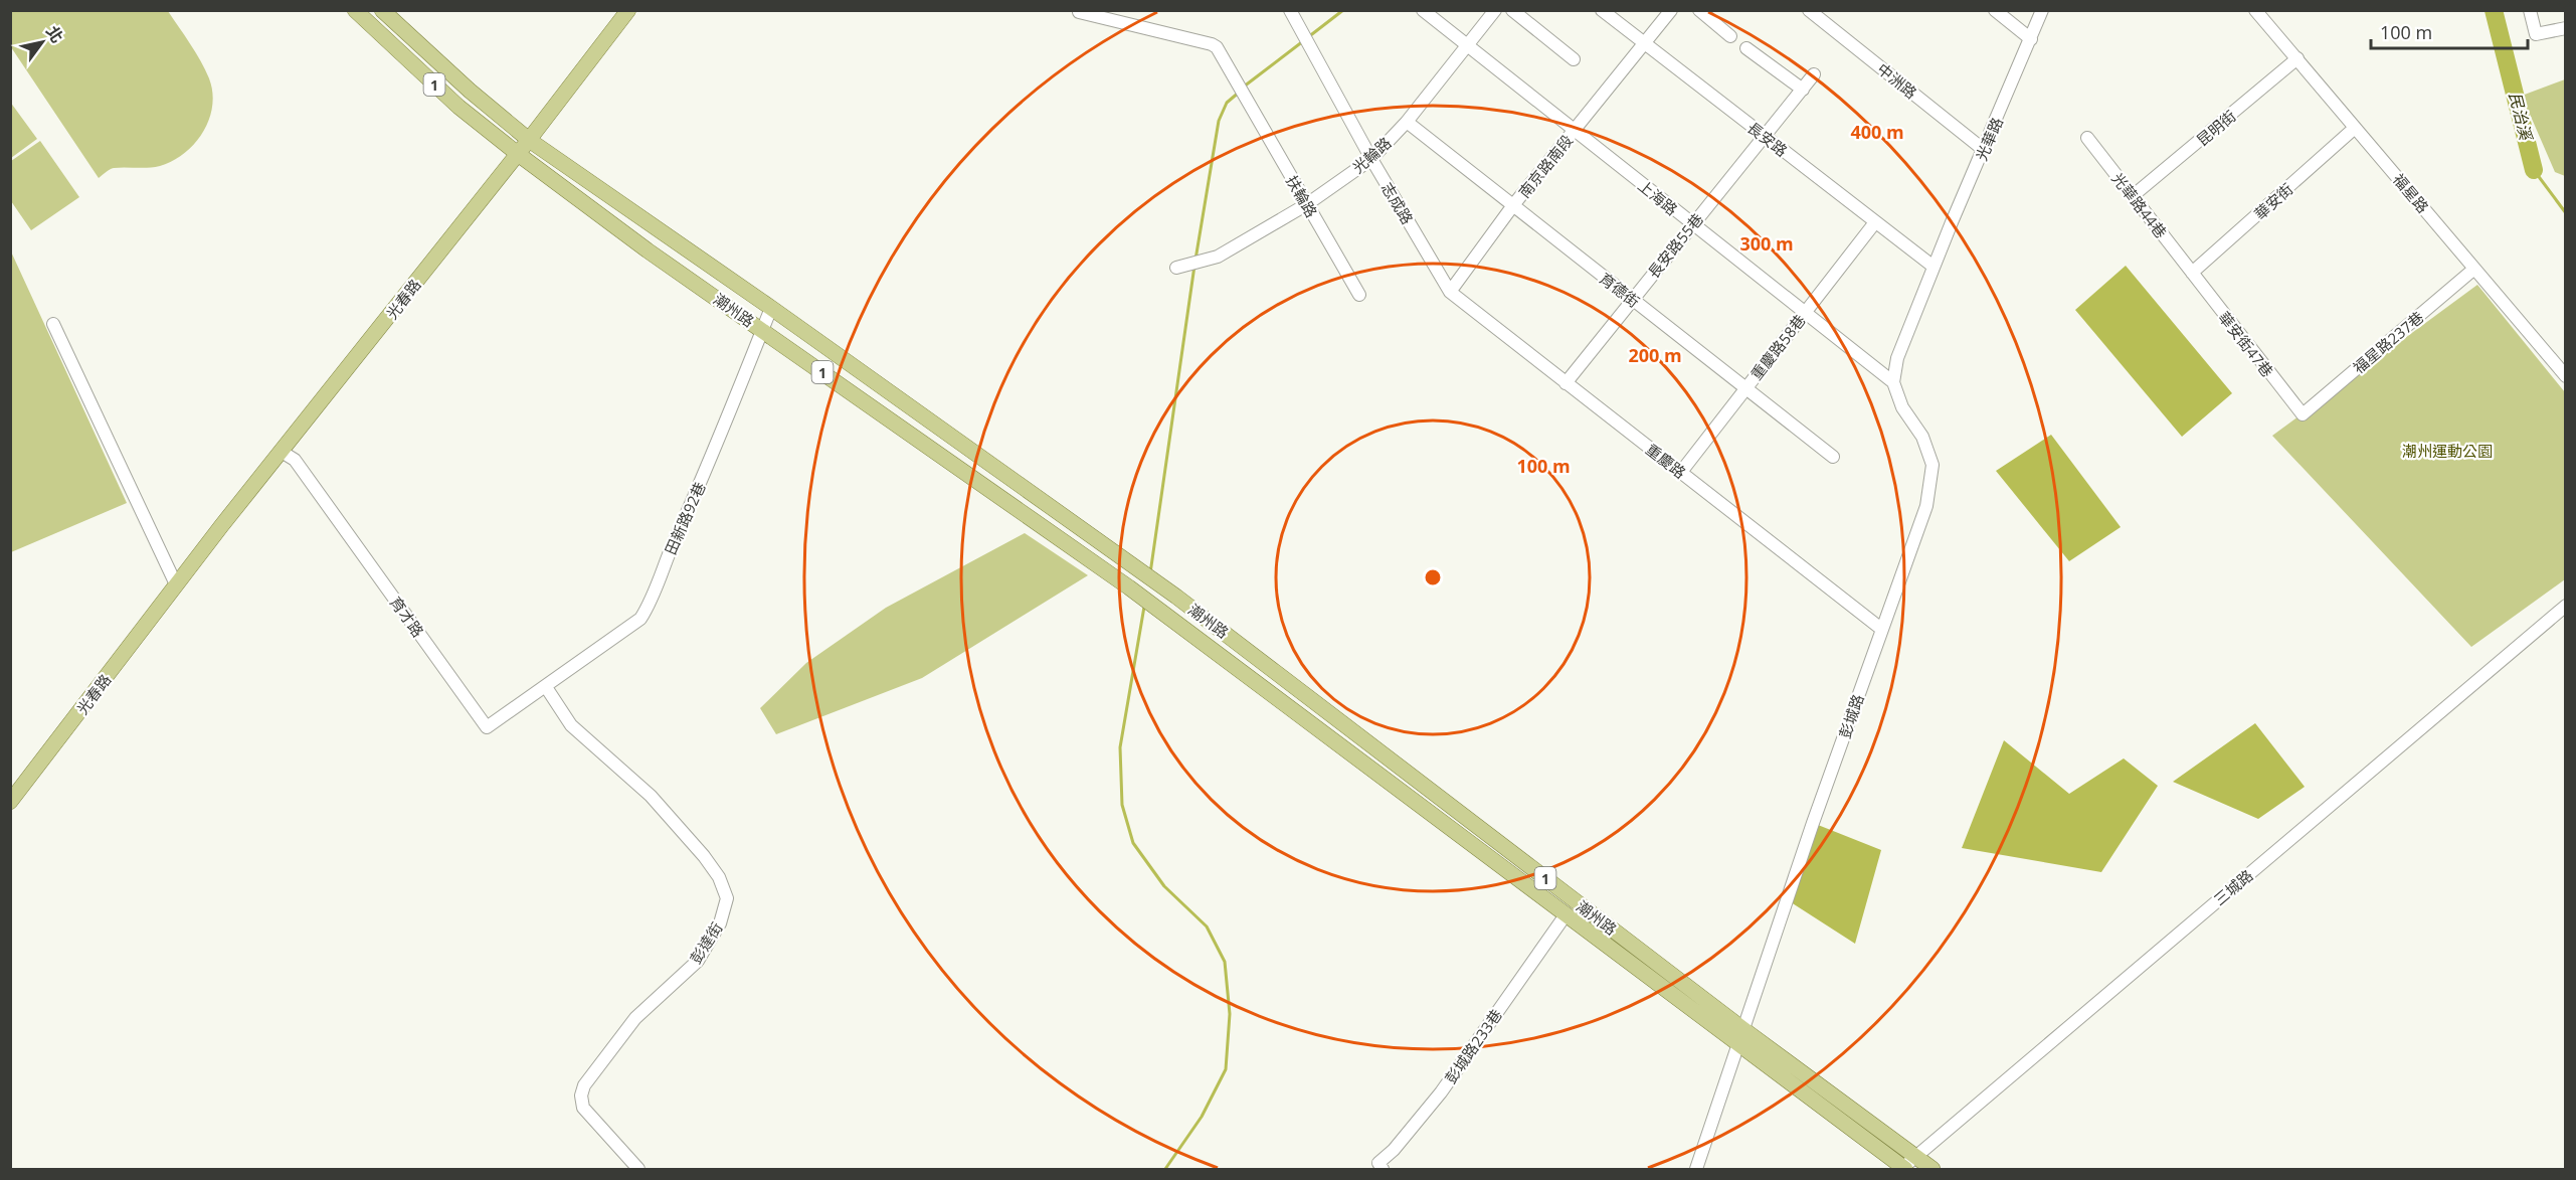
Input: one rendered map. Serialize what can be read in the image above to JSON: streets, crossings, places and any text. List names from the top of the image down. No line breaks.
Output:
{"streets":{"main road":["1","光春路","潮州路"],"street":["中洲路","昆明街","長安路","光華路","光輪路","南京路南段","福星路","扶輪路","上海路","華安街","志成路","光華路44巷","長安路55巷","育德街","福星路237巷","華安街47巷","重慶路58巷","重慶路","田新路92巷","育才路","彭城路","三城路","彭達街","彭城路233巷"]},"crossings":[["中洲路","光華路"],["昆明街","福星路"],["昆明街","光華路44巷"],["長安路","光華路"],["長安路","南京路南段"],["長安路","長安路55巷"],["長安路","重慶路58巷"],["光輪路","扶輪路"],["光輪路","上海路"],["光輪路","志成路"],["光輪路","育德街"],["南京路南段","上海路"],["南京路南段","志成路"],["南京路南段","育德街"],["南京路南段","重慶路"],["福星路","華安街"],["福星路","福星路237巷"],["上海路","長安路55巷"],["上海路","重慶路58巷"],["上海路","彭城路"],["華安街","光華路44巷"],["華安街","華安街47巷"],["志成路","重慶路"],["光華路44巷","華安街47巷"],["長安路55巷","育德街"],["長安路55巷","重慶路"],["育德街","重慶路58巷"],["光春路","潮州路"],["光春路","育才路"],["潮州路","田新路92巷"],["潮州路","彭城路"],["潮州路","三城路"],["潮州路","彭城路233巷"],["福星路237巷","華安街47巷"],["重慶路58巷","重慶路"],["重慶路","彭城路"],["田新路92巷","育才路"],["田新路92巷","彭達街"],["育才路","彭達街"]],"water":["民治溪"],"parks":["潮州運動公園"],"scale_bar":"100 m","north":"top right","rings":["400 m","300 m","200 m","100 m"]}
